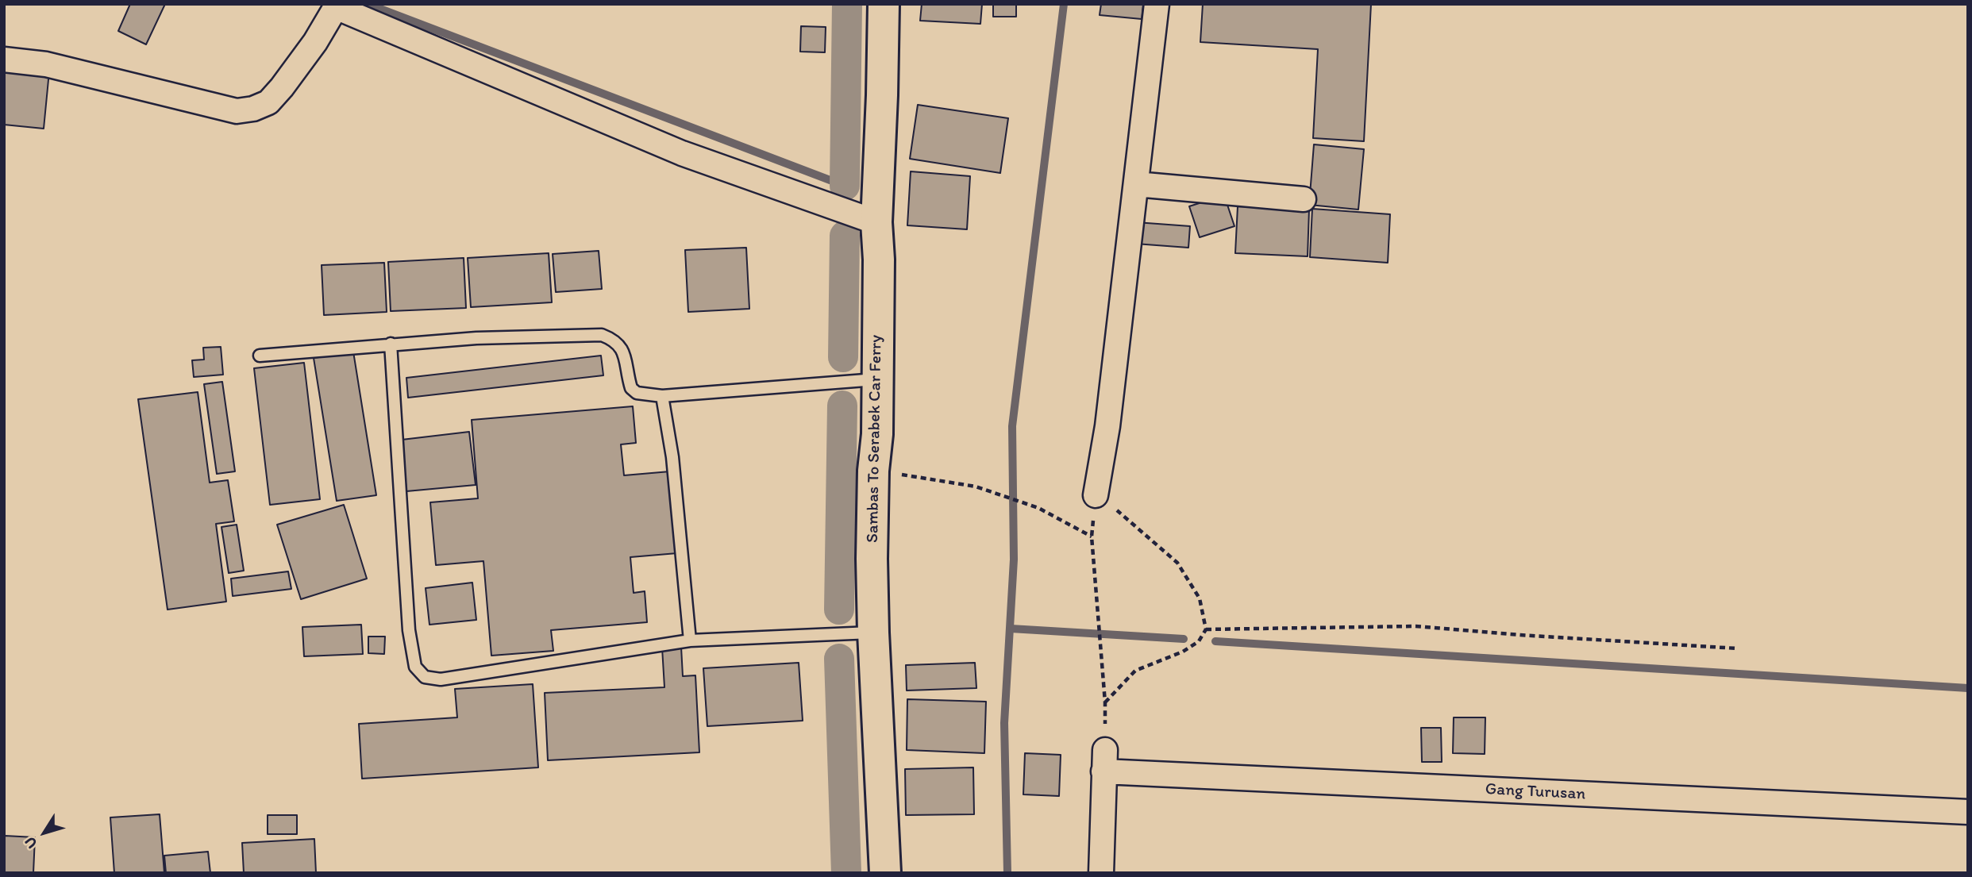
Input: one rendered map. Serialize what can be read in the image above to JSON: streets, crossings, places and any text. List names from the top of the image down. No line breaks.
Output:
{"streets":{"highway":["Sambas To Serabek Car Ferry"],"street":["Gang Turusan"]},"north":"bottom left"}
